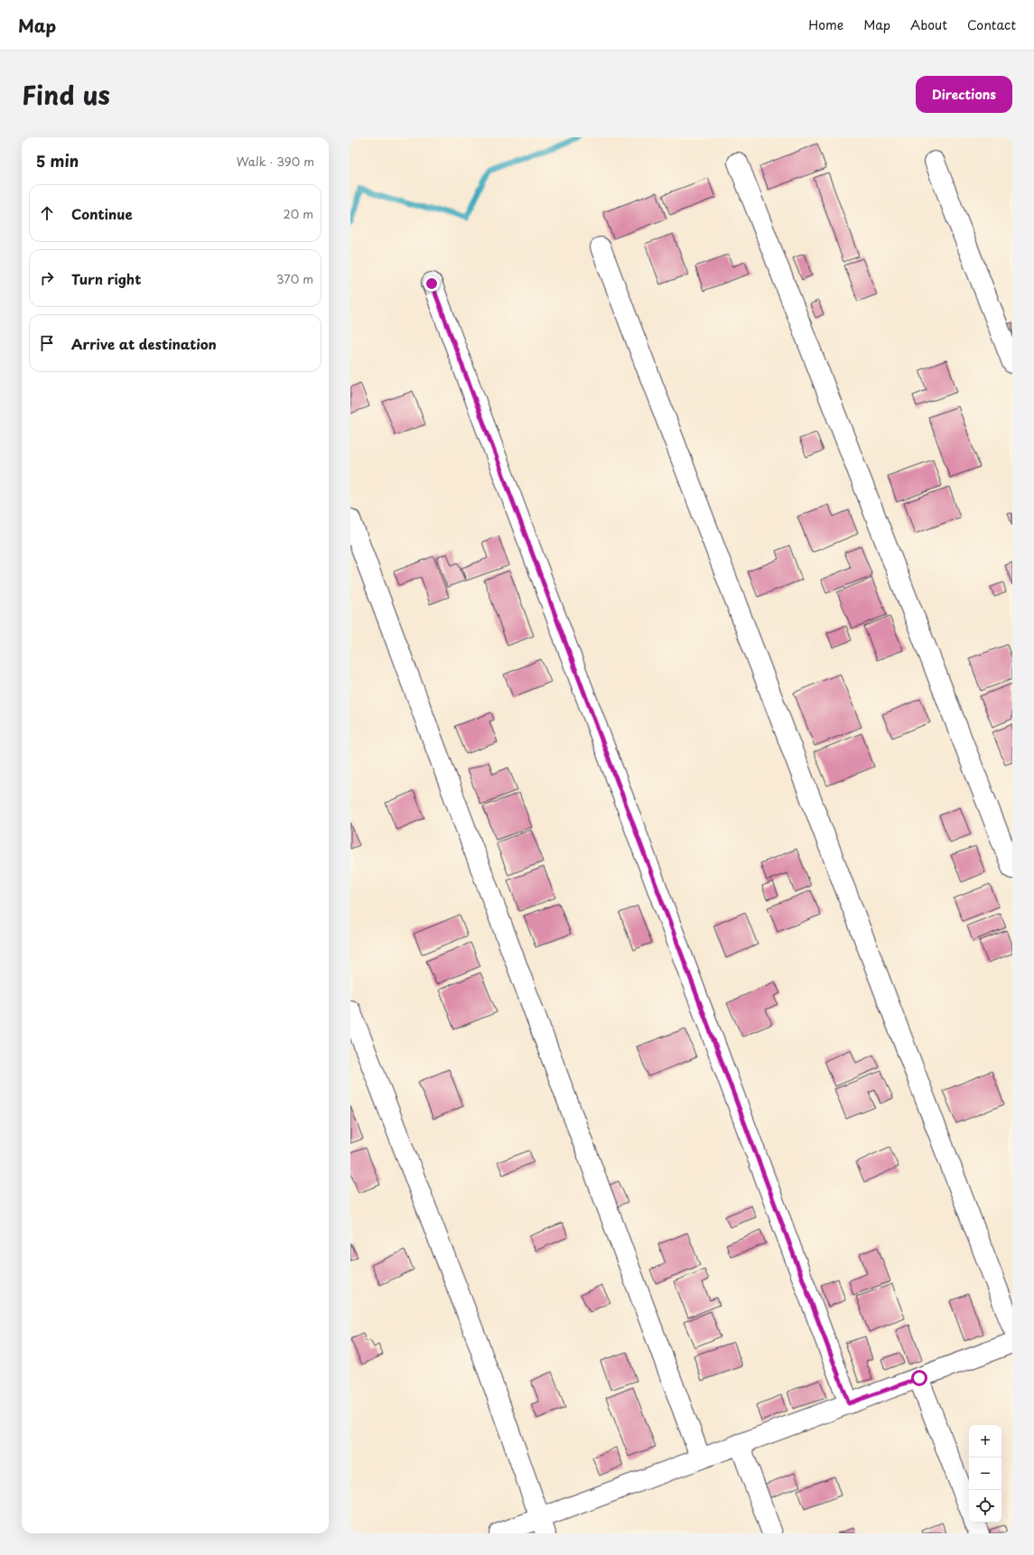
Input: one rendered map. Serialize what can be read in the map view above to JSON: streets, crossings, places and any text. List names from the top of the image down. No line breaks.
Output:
{"page":{"header":"Map","nav":["Home","Map","About","Contact"],"title":"Find us","buttons":"Directions","heading":["5 min","Walk · 390 m"],"list":[["Continue","20 m"],["Turn right","370 m"],"Arrive at destination"],"map_buttons":["+","−"]}}
